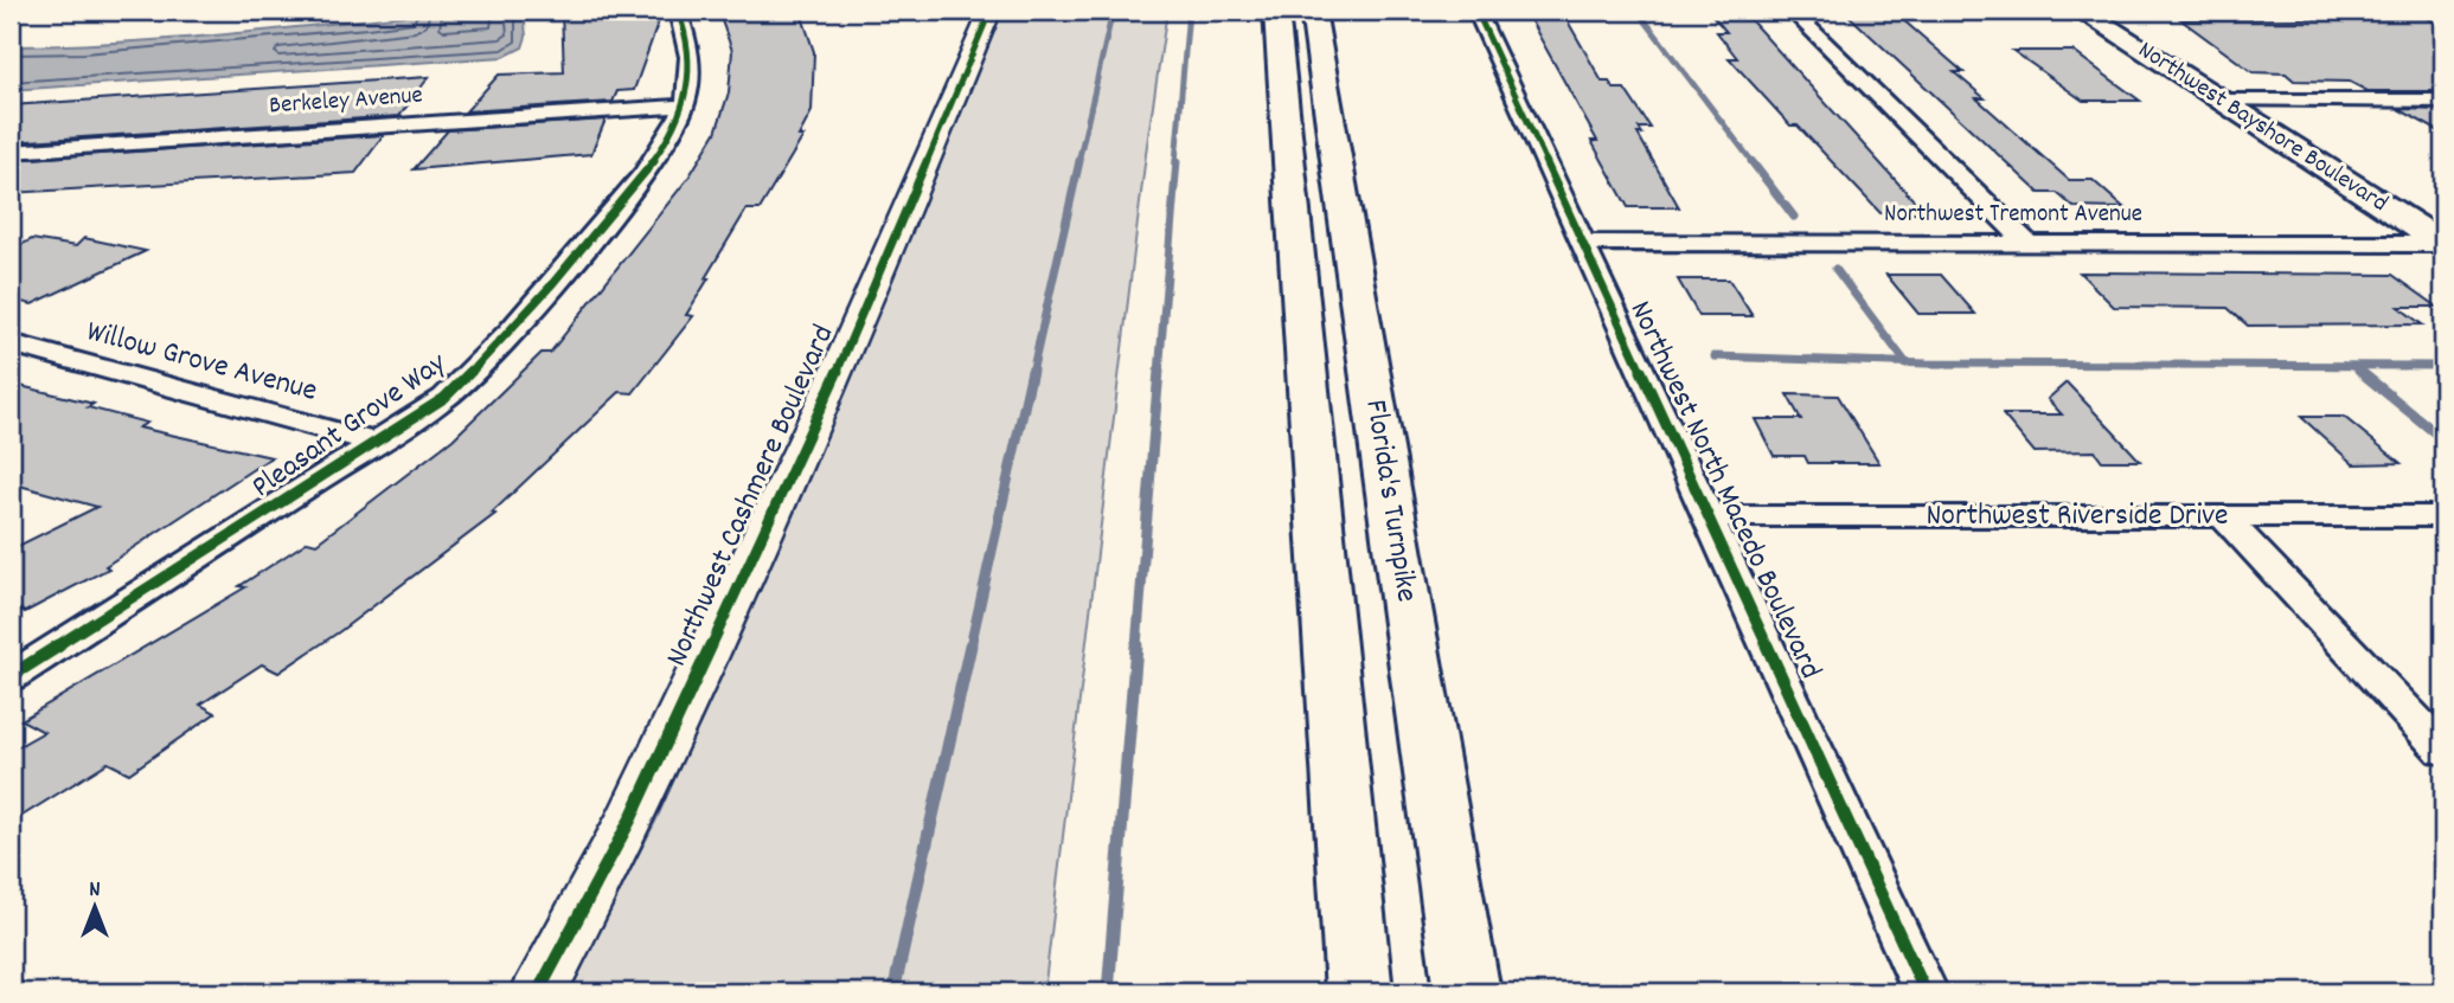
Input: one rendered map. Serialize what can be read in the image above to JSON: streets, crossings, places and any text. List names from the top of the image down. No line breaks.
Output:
{"streets":{"main road":["Northwest Bayshore Boulevard","Florida's Turnpike"],"street":["Berkeley Avenue","Northwest Tremont Avenue","Willow Grove Avenue","Pleasant Grove Way","Northwest North Macedo Boulevard","Northwest Cashmere Boulevard","Northwest Riverside Drive"]},"crossings":[["Berkeley Avenue","Pleasant Grove Way"],["Northwest Bayshore Boulevard","Northwest Tremont Avenue"],["Northwest Tremont Avenue","Northwest North Macedo Boulevard"],["Willow Grove Avenue","Pleasant Grove Way"],["Northwest North Macedo Boulevard","Northwest Riverside Drive"]],"north":"top"}
